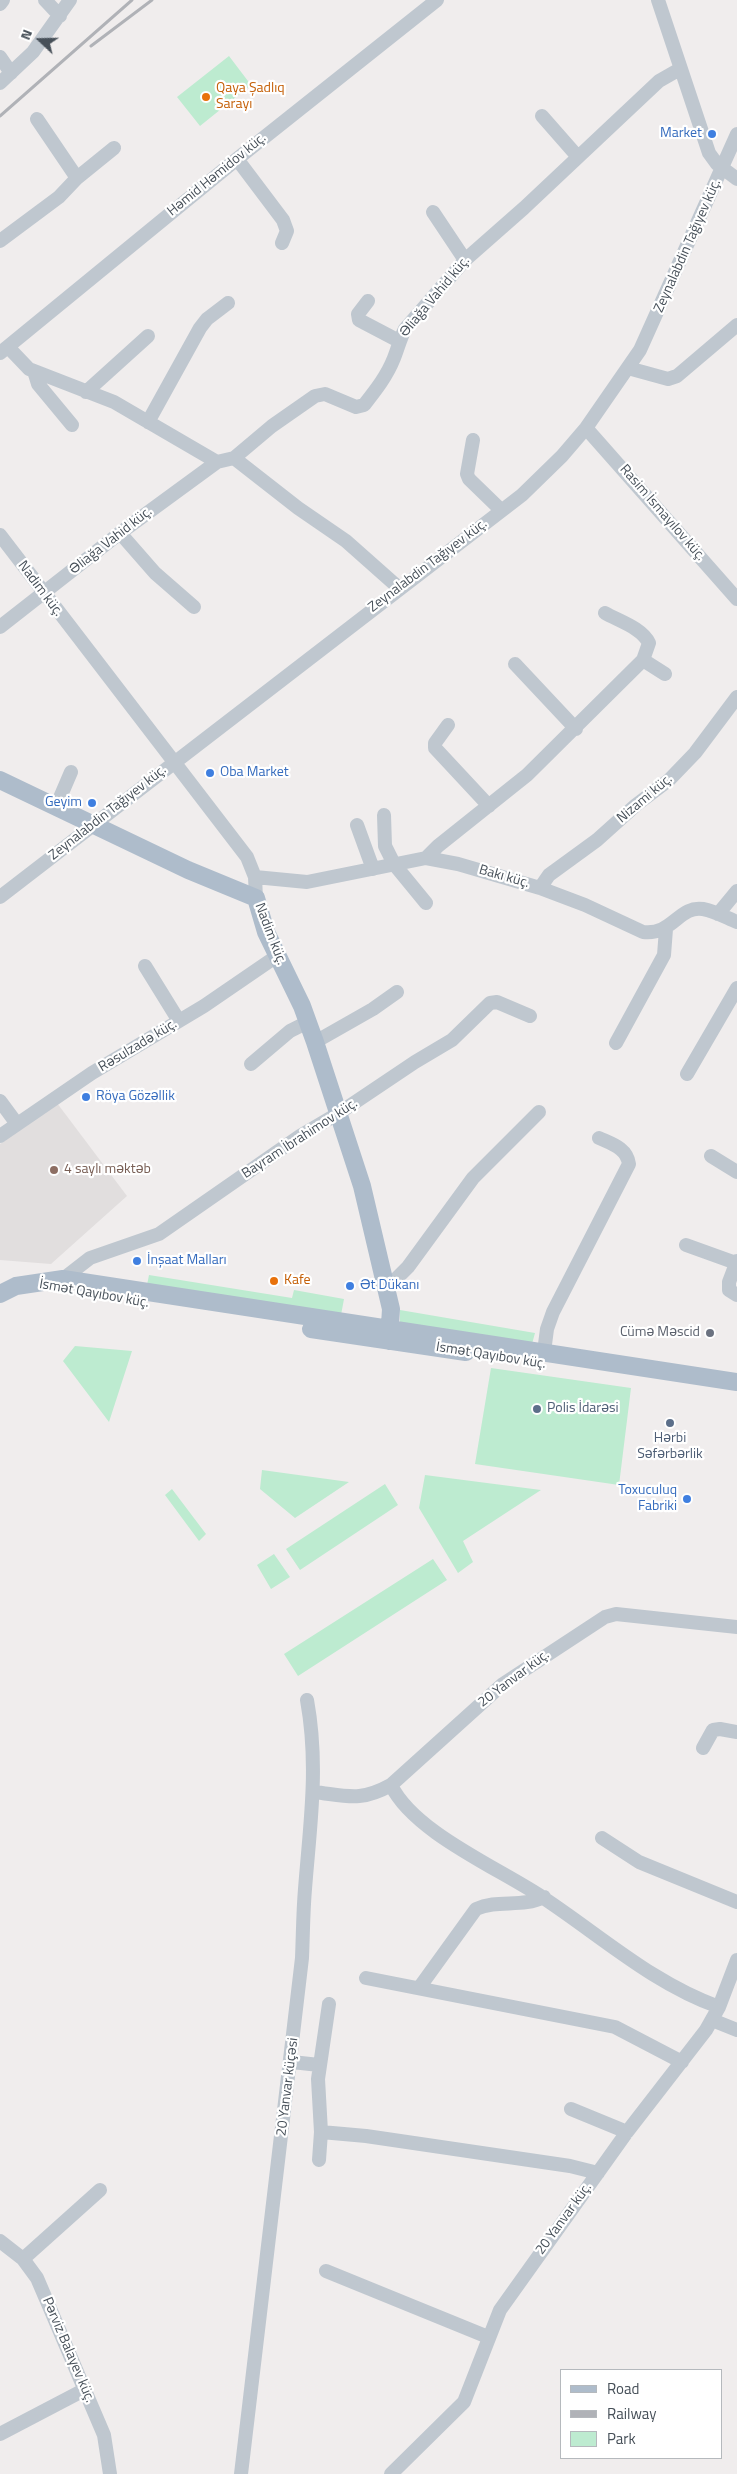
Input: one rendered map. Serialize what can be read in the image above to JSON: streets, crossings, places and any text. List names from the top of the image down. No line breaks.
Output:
{"streets":{"main road":["Nadim küç.","İsmət Qayıbov küç."],"street":["Həmid Həmidov küç.","Zeynalabdin Tağıyev küç.","Əliağa Vahid küç.","Rasim İsmayılov küç.","Nizami küç.","Bakı küç.","Rəsulzadə küç.","Bayram İbrahimov küç.","20 Yanvar küç.","20 Yanvar küçəsi","Pərviz Balayev küç."]},"crossings":[["Zeynalabdin Tağıyev küç.","Rasim İsmayılov küç."],["Zeynalabdin Tağıyev küç.","Nadim küç."],["Əliağa Vahid küç.","Nadim küç."],["Nadim küç.","Bakı küç."],["Nadim küç.","Rəsulzadə küç."],["Nadim küç.","Bayram İbrahimov küç."],["Nadim küç.","İsmət Qayıbov küç."],["Nizami küç.","Bakı küç."],["Bayram İbrahimov küç.","İsmət Qayıbov küç."],["20 Yanvar küç.","20 Yanvar küçəsi"]],"places":["Qaya Şadlıq Sarayı","Market","Oba Market","Geyim","Röya Gözəllik","4 saylı məktəb","İnşaat Malları","Kafe","Ət Dükanı","Cümə Məscid","Polis İdarəsi","Hərbi Səfərbərlik","Toxuculuq Fabriki"],"legend":["Road","Railway","Park"],"north":"left"}
